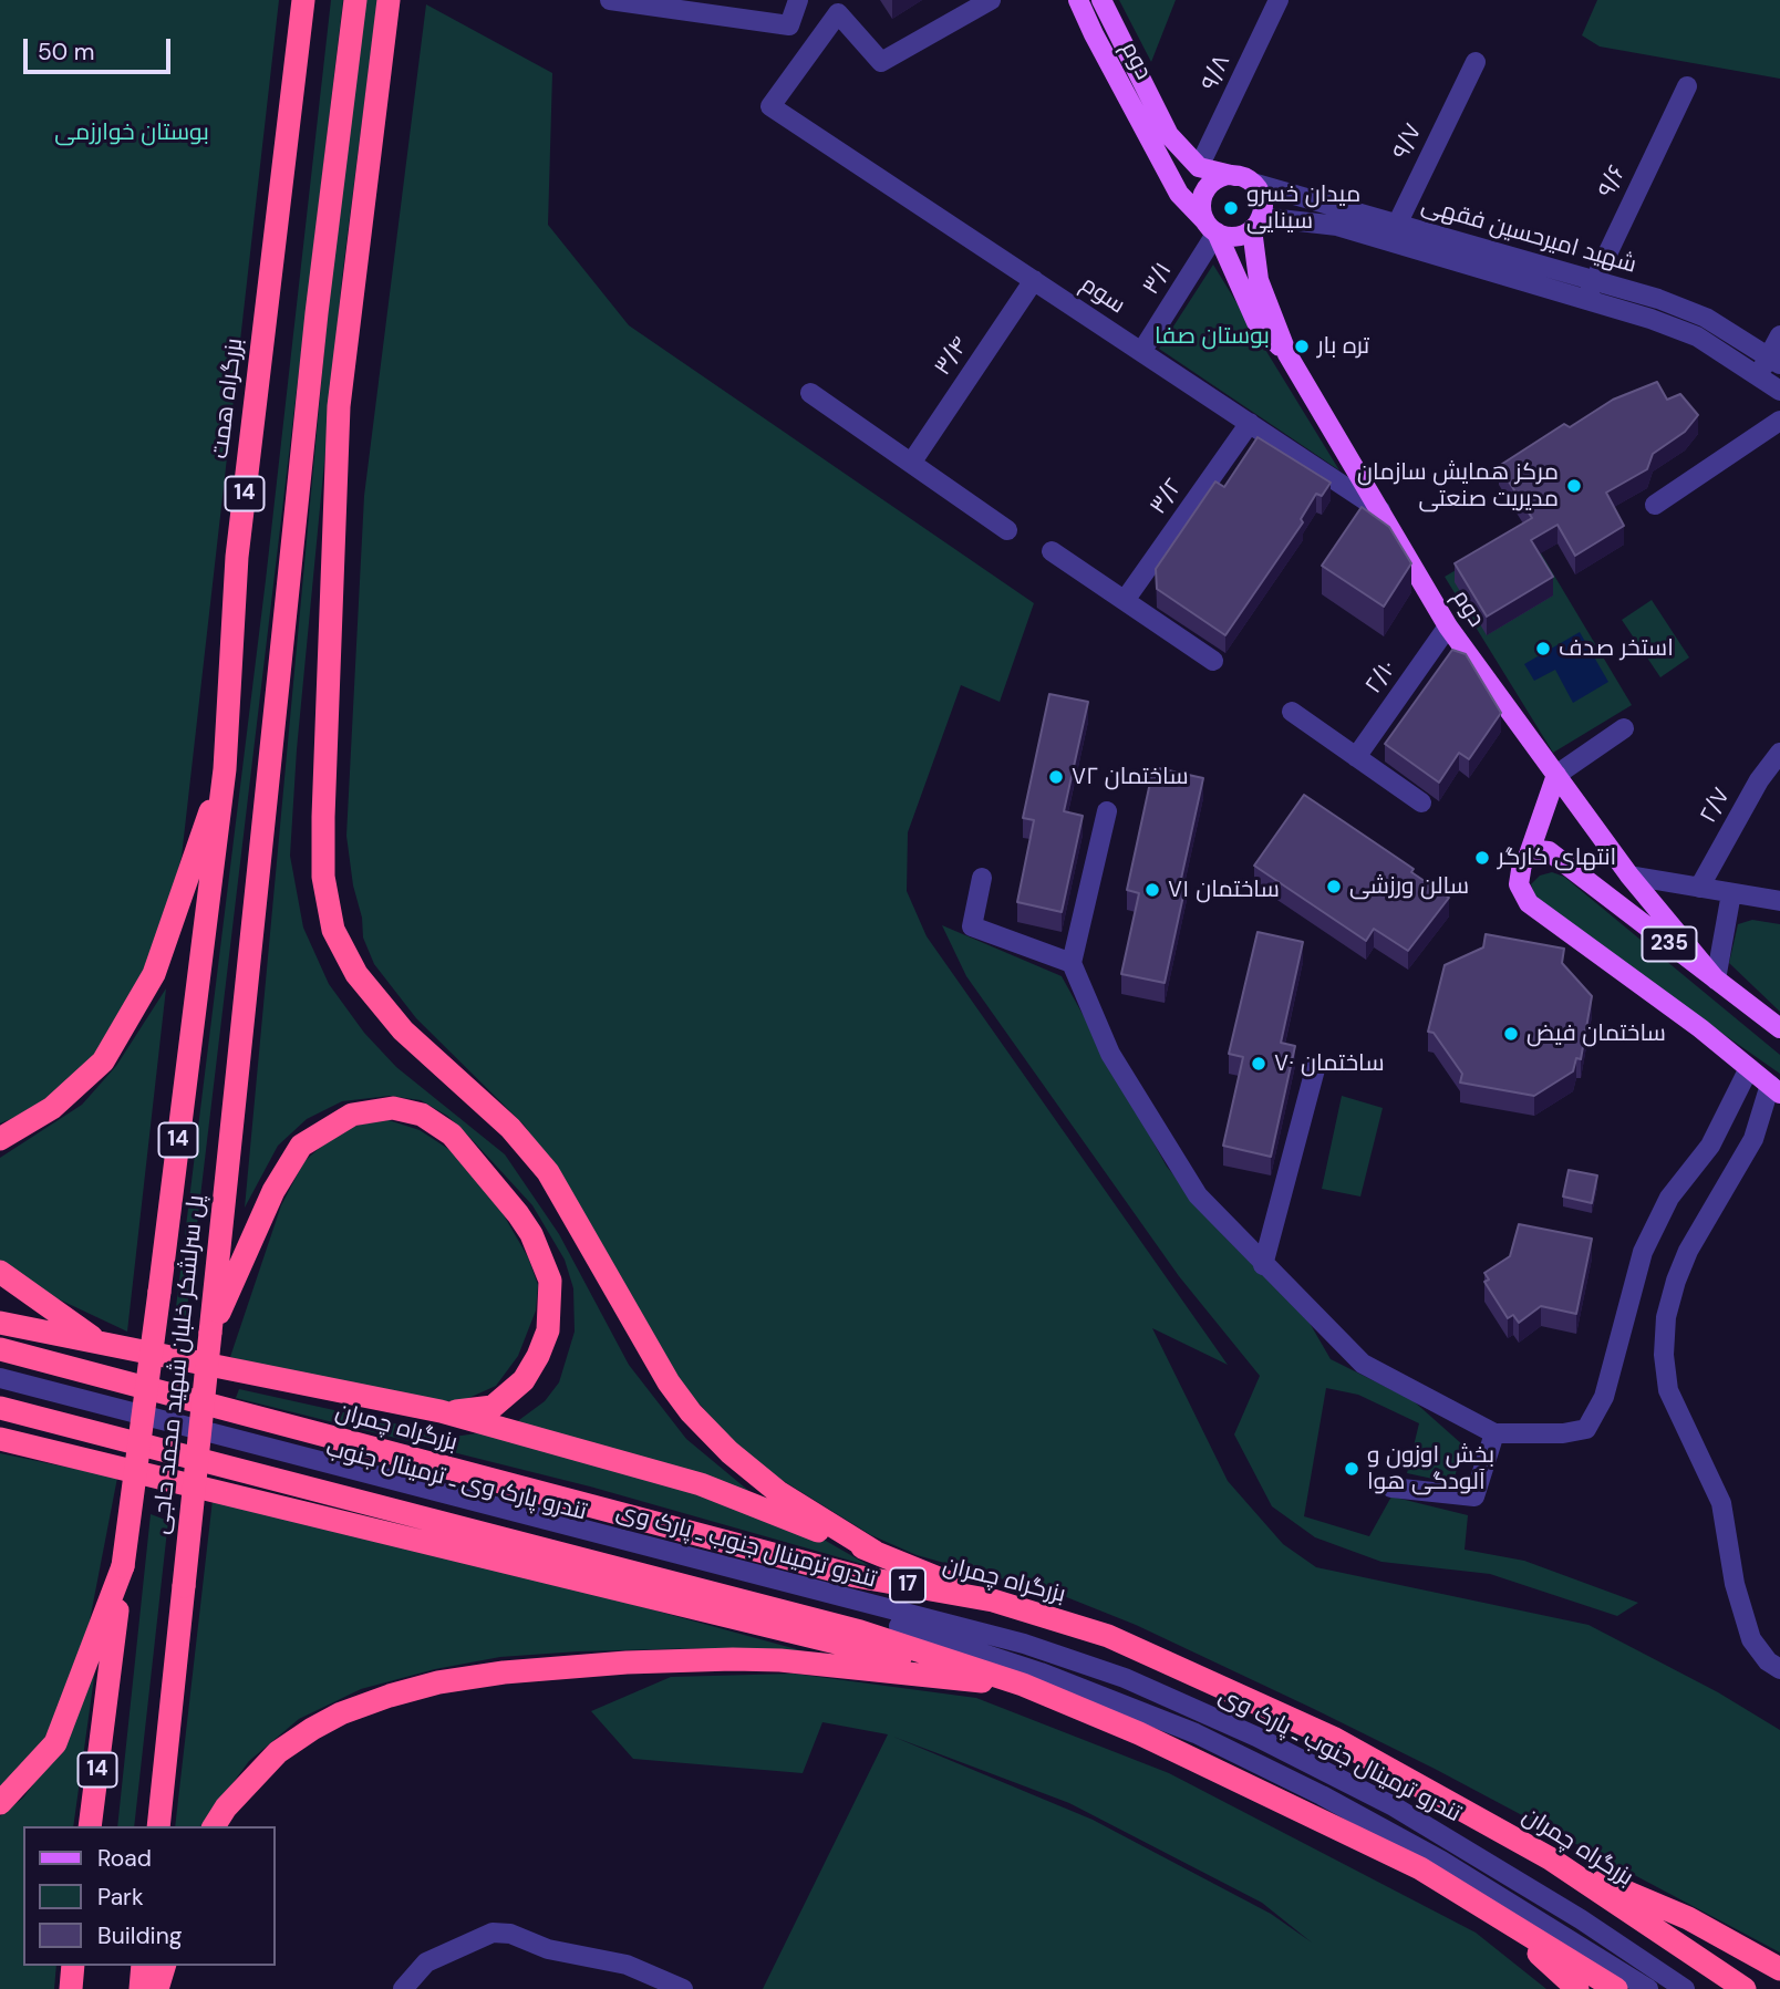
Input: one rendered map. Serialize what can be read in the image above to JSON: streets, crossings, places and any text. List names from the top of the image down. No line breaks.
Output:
{"streets":{"highway":["بزرگراه همت","14","پل سرلشکر خلبان شهید محمد حاجی","بزرگراه چمران","17"],"main road":["دوم","235"],"street":["۹/۸","۹/۷","۹/۶","شهید امیرحسین فقهی","۳/۱","سوم","۳/۴","۳/۲","۲/۱۰","۲/۷","تندرو پارک وی ـ ترمینال جنوب","تندرو ترمینال جنوب ـ پارک وی"]},"crossings":[["دوم","۹/۸"],["دوم","شهید امیرحسین فقهی"],["دوم","۳/۱"],["دوم","سوم"],["دوم","۲/۱۰"],["دوم","235"],["۹/۷","شهید امیرحسین فقهی"],["۹/۶","شهید امیرحسین فقهی"],["شهید امیرحسین فقهی","۳/۱"],["۳/۱","سوم"],["سوم","۳/۴"],["سوم","۳/۲"],["بزرگراه همت","پل سرلشکر خلبان شهید محمد حاجی"]],"parks":["بوستان خوارزمی","بوستان صفا"],"places":["میدان خسرو سینایی","تره بار","مرکز همایش سازمان مدیریت صنعتی","استخر صدف","ساختمان ۷۲","انتهای کارگر","سالن ورزشی","ساختمان ۷۱","ساختمان فیض","ساختمان ۷۰","بخش اوزون و آلودگی هوا"],"legend":["Road","Park","Building"],"scale_bar":"50 m"}
